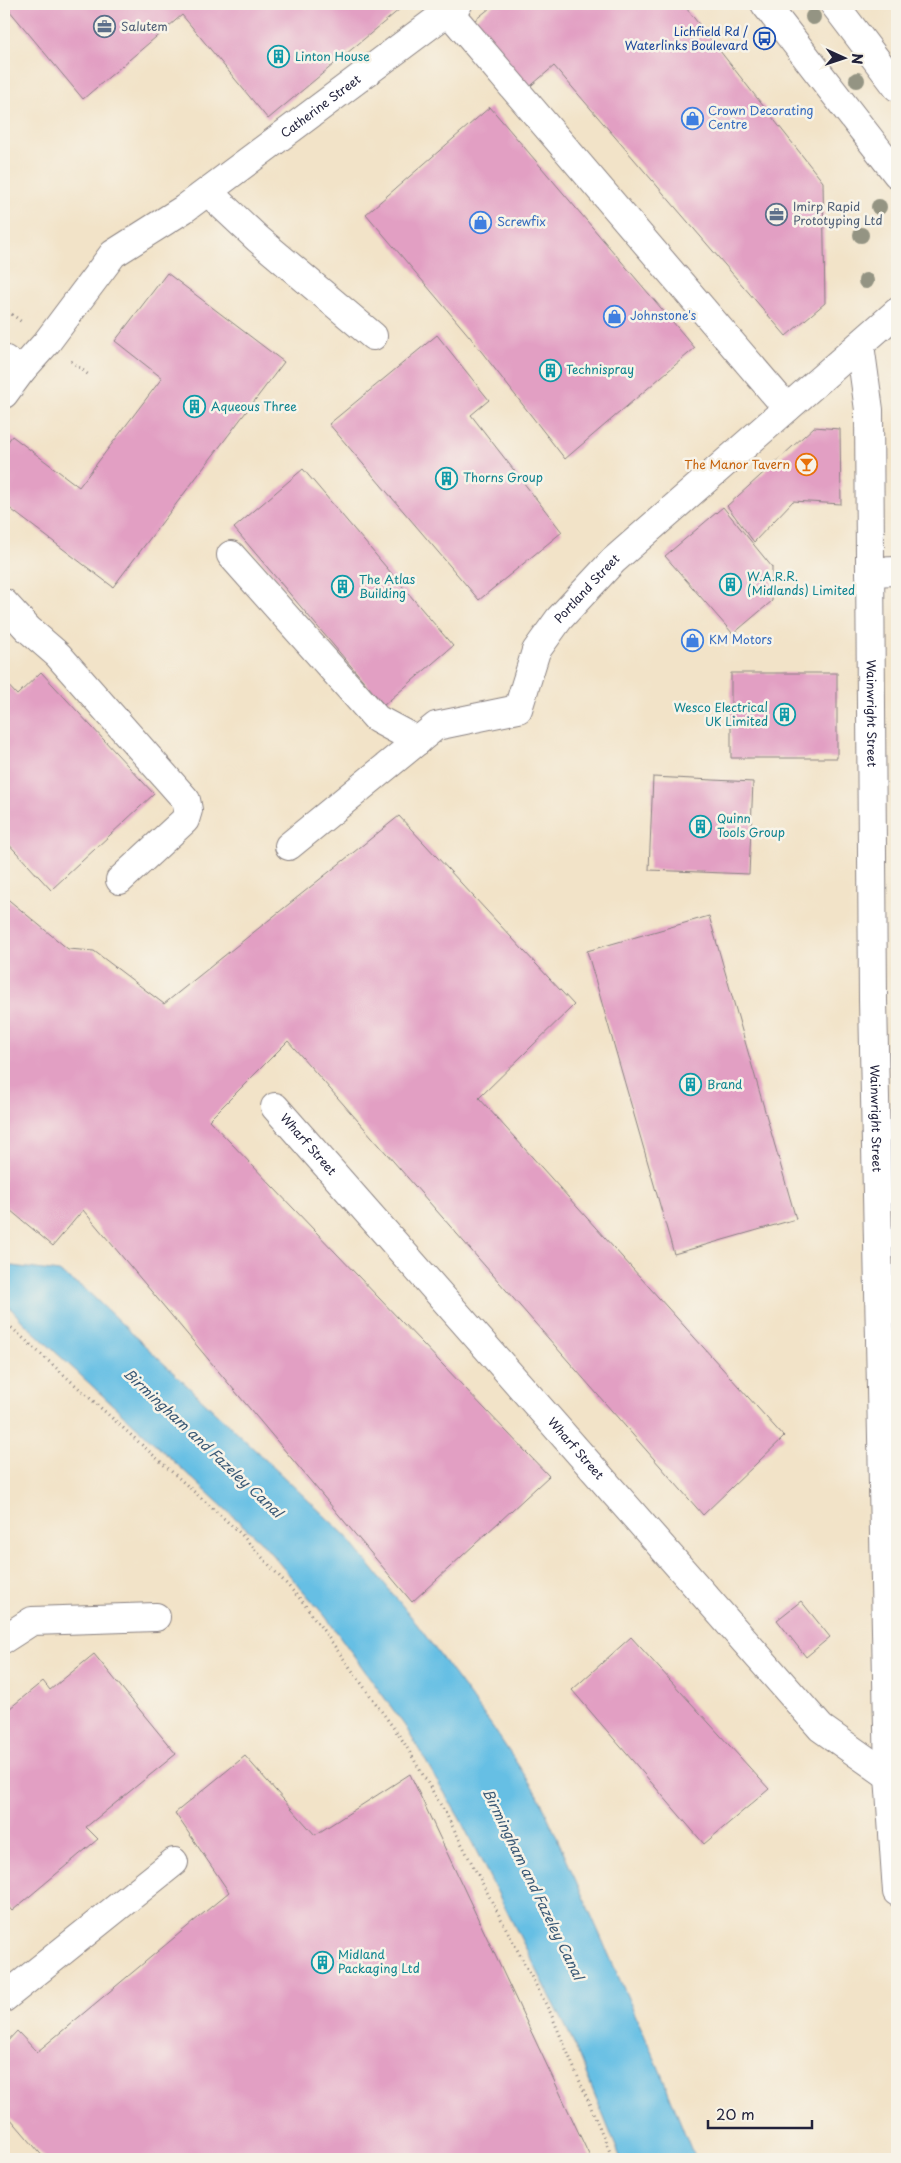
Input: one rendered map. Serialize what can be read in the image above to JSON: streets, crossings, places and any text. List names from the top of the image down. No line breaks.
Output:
{"streets":{"street":["Catherine Street","Portland Street","Wainwright Street","Wharf Street"]},"crossings":[["Portland Street","Wainwright Street"],["Wainwright Street","Wharf Street"]],"water":["Birmingham and Fazeley Canal"],"places":{"office":["Salutem","Imirp Rapid Prototyping Ltd"],"bus stop":["Lichfield Rd / Waterlinks Boulevard"],"building":["Linton House","Technispray","Aqueous Three","Thorns Group","W.A.R.R. (Midlands) Limited","The Atlas Building","Wesco Electrical UK Limited","Quinn Tools Group","Brand","Midland Packaging Ltd"],"shop":["Crown Decorating Centre","Screwfix","Johnstone's","KM Motors"],"bar":["The Manor Tavern"]},"scale_bar":"20 m","north":"right"}
